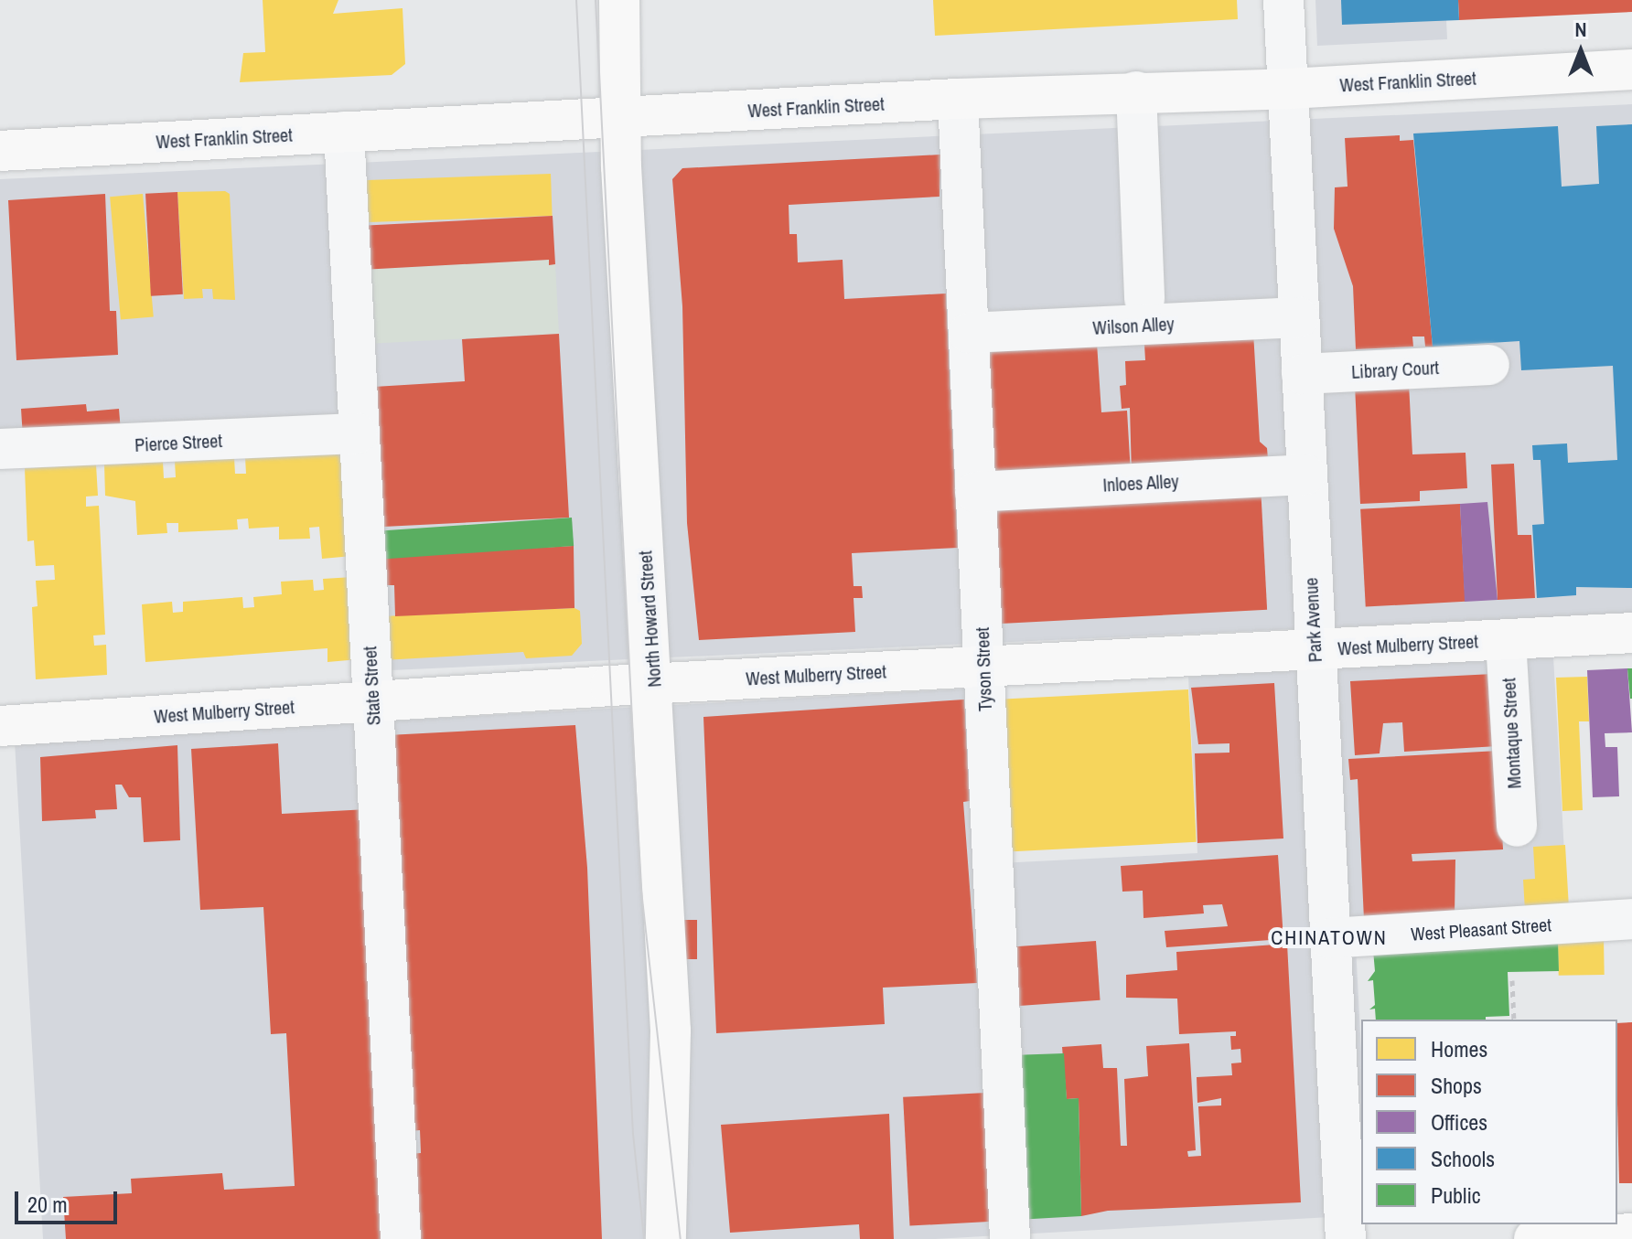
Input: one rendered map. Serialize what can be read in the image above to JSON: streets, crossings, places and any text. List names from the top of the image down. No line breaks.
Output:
{"streets":{"main road":["West Franklin Street","North Howard Street","West Mulberry Street"],"street":["Wilson Alley","Library Court","Pierce Street","Inloes Alley","Park Avenue","Tyson Street","State Street","Montaque Street","West Pleasant Street"]},"crossings":[["West Franklin Street","North Howard Street"],["West Franklin Street","Park Avenue"],["West Franklin Street","Tyson Street"],["West Franklin Street","State Street"],["Wilson Alley","Park Avenue"],["Wilson Alley","Tyson Street"],["Library Court","Park Avenue"],["Pierce Street","State Street"],["Inloes Alley","Park Avenue"],["Inloes Alley","Tyson Street"],["North Howard Street","West Mulberry Street"],["Park Avenue","West Mulberry Street"],["Park Avenue","West Pleasant Street"],["West Mulberry Street","Tyson Street"],["West Mulberry Street","State Street"],["West Mulberry Street","Montaque Street"]],"districts":["CHINATOWN"],"legend":["Homes","Shops","Offices","Schools","Public"],"scale_bar":"20 m","north":"top"}
